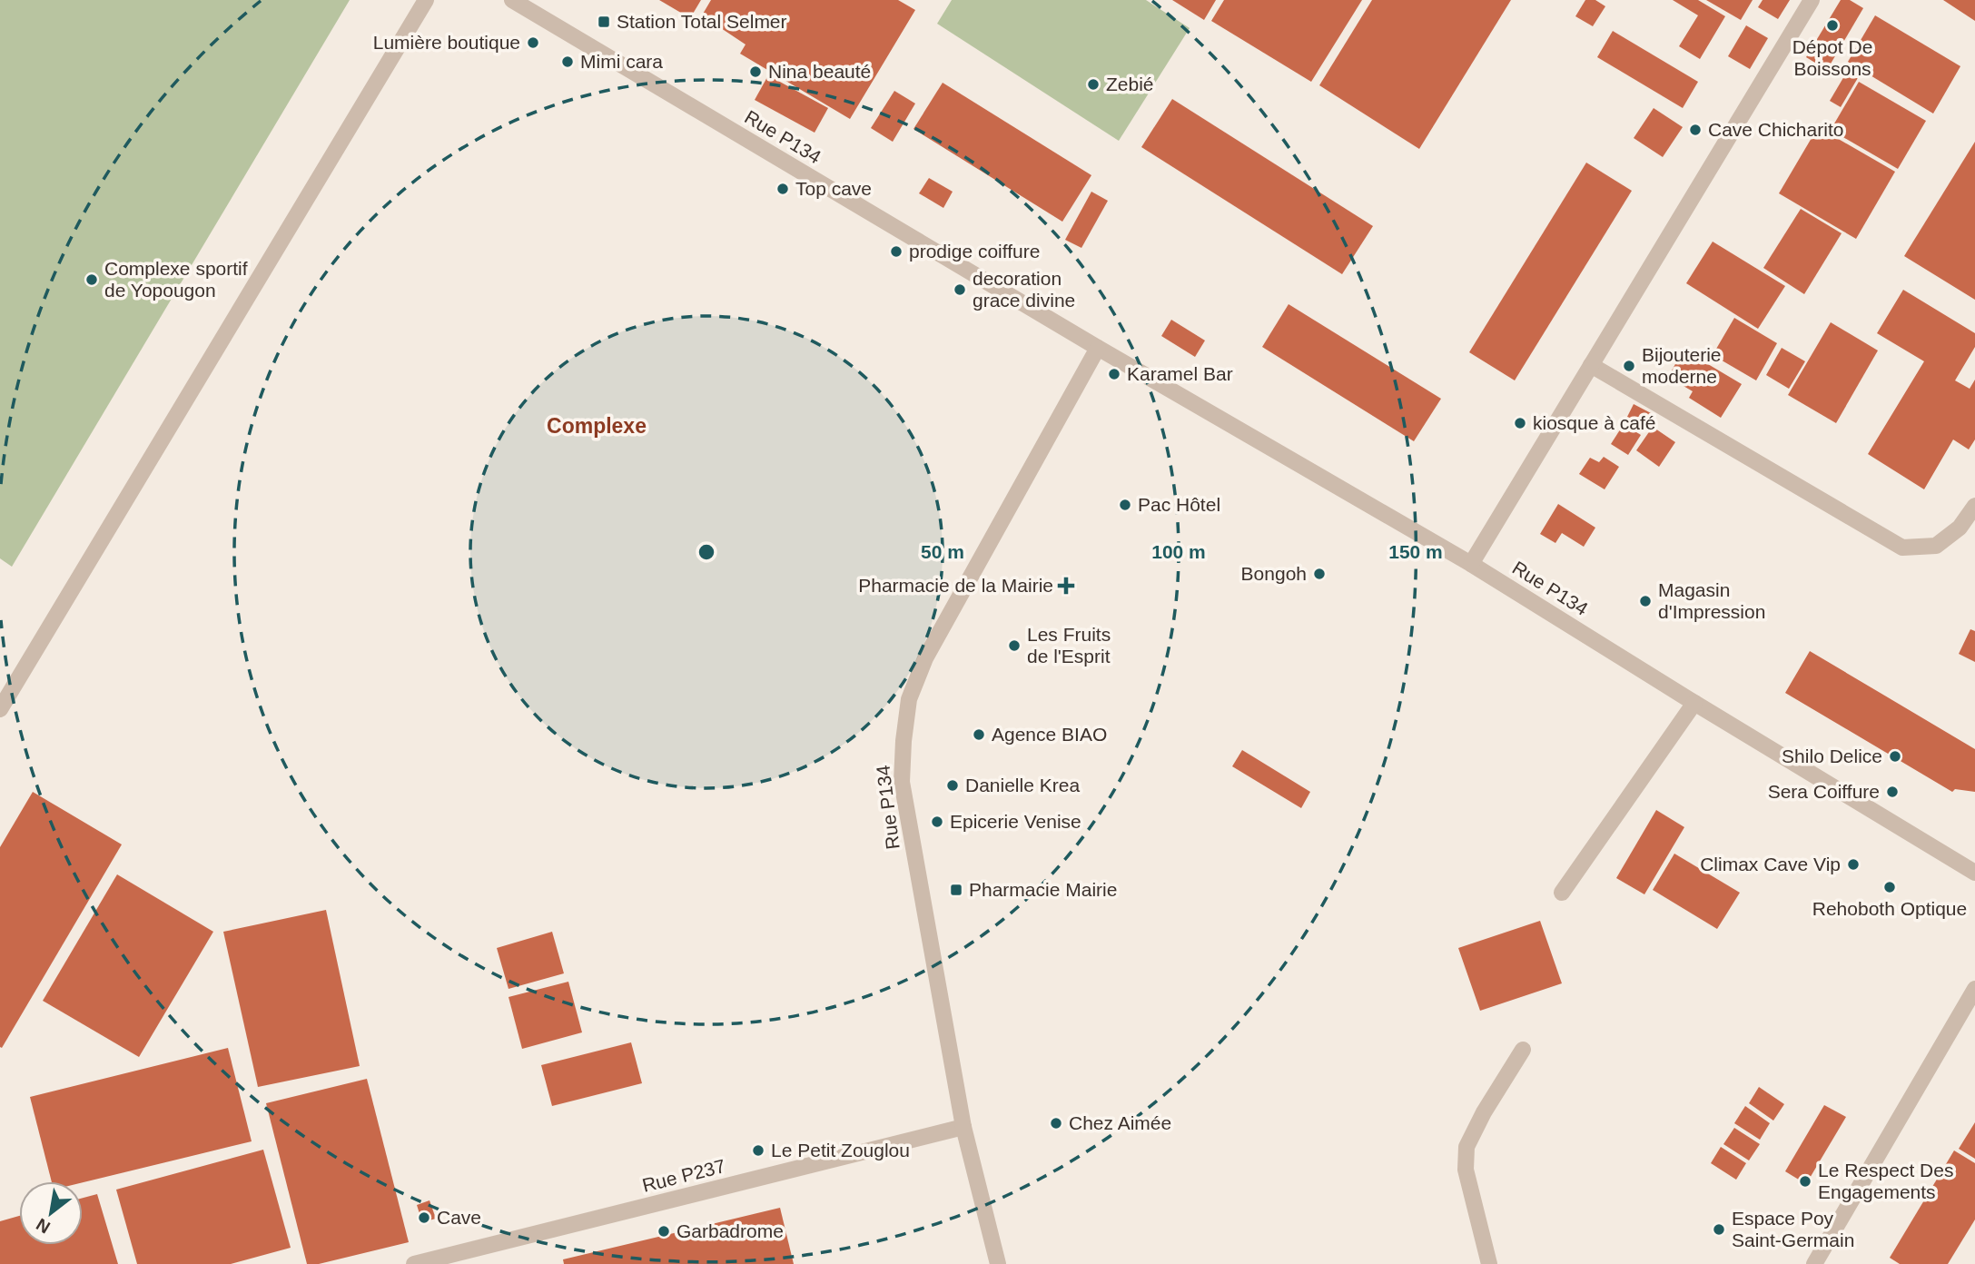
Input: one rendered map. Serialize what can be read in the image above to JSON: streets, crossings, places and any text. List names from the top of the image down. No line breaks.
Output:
{"streets":{"street":["Rue P134","Rue P237"]},"crossings":[["Rue P134","Rue P237"]],"districts":["Complexe"],"places":{"transit":["Station Total Selmer","Pharmacie Mairie"],"other":["Dépot De Boissons","Lumière boutique","Mimi cara","Nina beauté","Zebié","Cave Chicharito","Top cave","prodige coiffure","Complexe sportif de Yopougon","decoration grace divine","Bijouterie moderne","Karamel Bar","kiosque à café","Pac Hôtel","Bongoh","Magasin d'Impression","Les Fruits de l'Esprit","Agence BIAO","Shilo Delice","Danielle Krea","Sera Coiffure","Epicerie Venise","Climax Cave Vip","Rehoboth Optique","Chez Aimée","Le Petit Zouglou","Le Respect Des Engagements","Cave","Espace Poy Saint-Germain","Garbadrome"],"health":["Pharmacie de la Mairie"]},"north":"bottom left","rings":["50 m","100 m","150 m"]}
